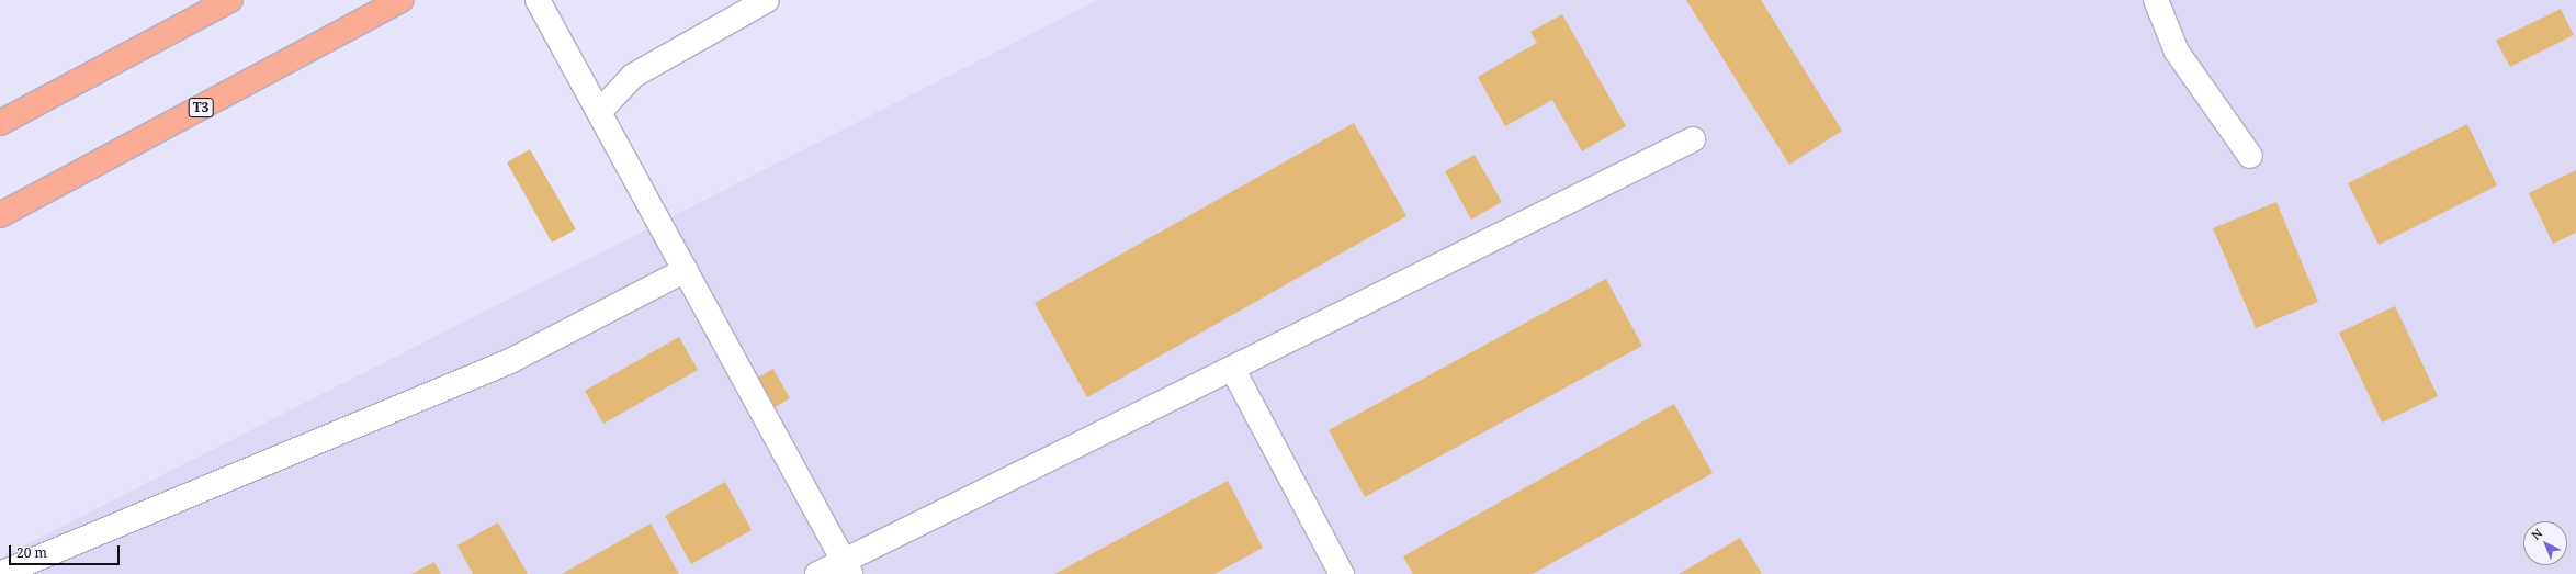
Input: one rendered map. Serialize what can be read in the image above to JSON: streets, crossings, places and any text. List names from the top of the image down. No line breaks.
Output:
{"streets":{"highway":["T3"]},"scale_bar":"20 m","north":"top left"}
